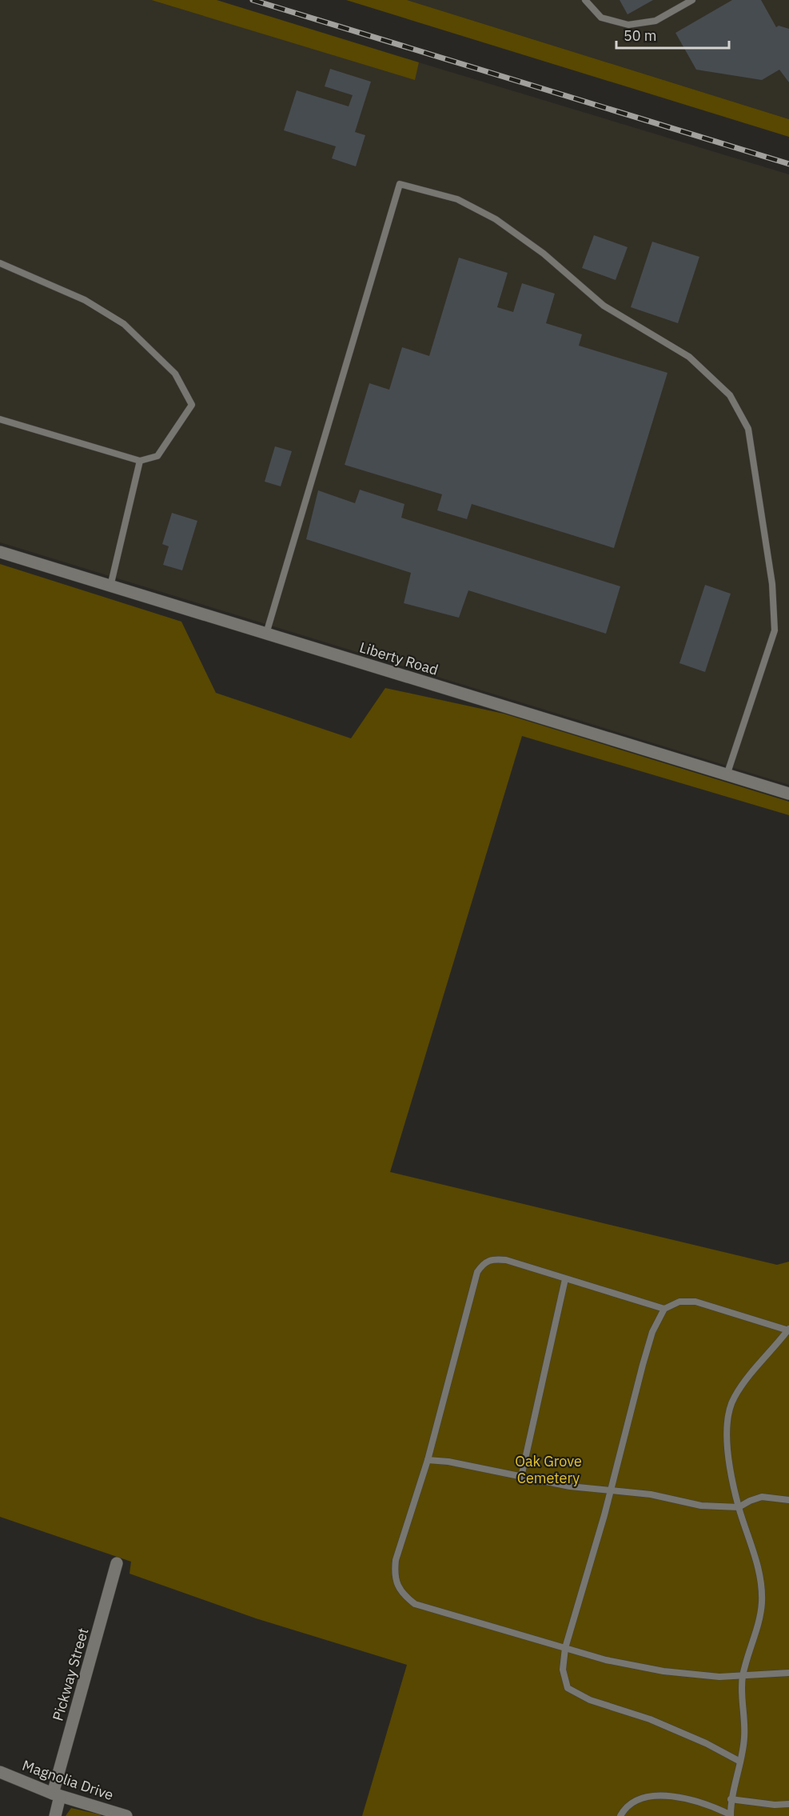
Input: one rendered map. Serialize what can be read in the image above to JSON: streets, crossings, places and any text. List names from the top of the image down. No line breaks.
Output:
{"streets":{"street":["Liberty Road","Pickway Street","Magnolia Drive"]},"crossings":[["Pickway Street","Magnolia Drive"]],"parks":["Oak Grove Cemetery"],"scale_bar":"50 m"}
